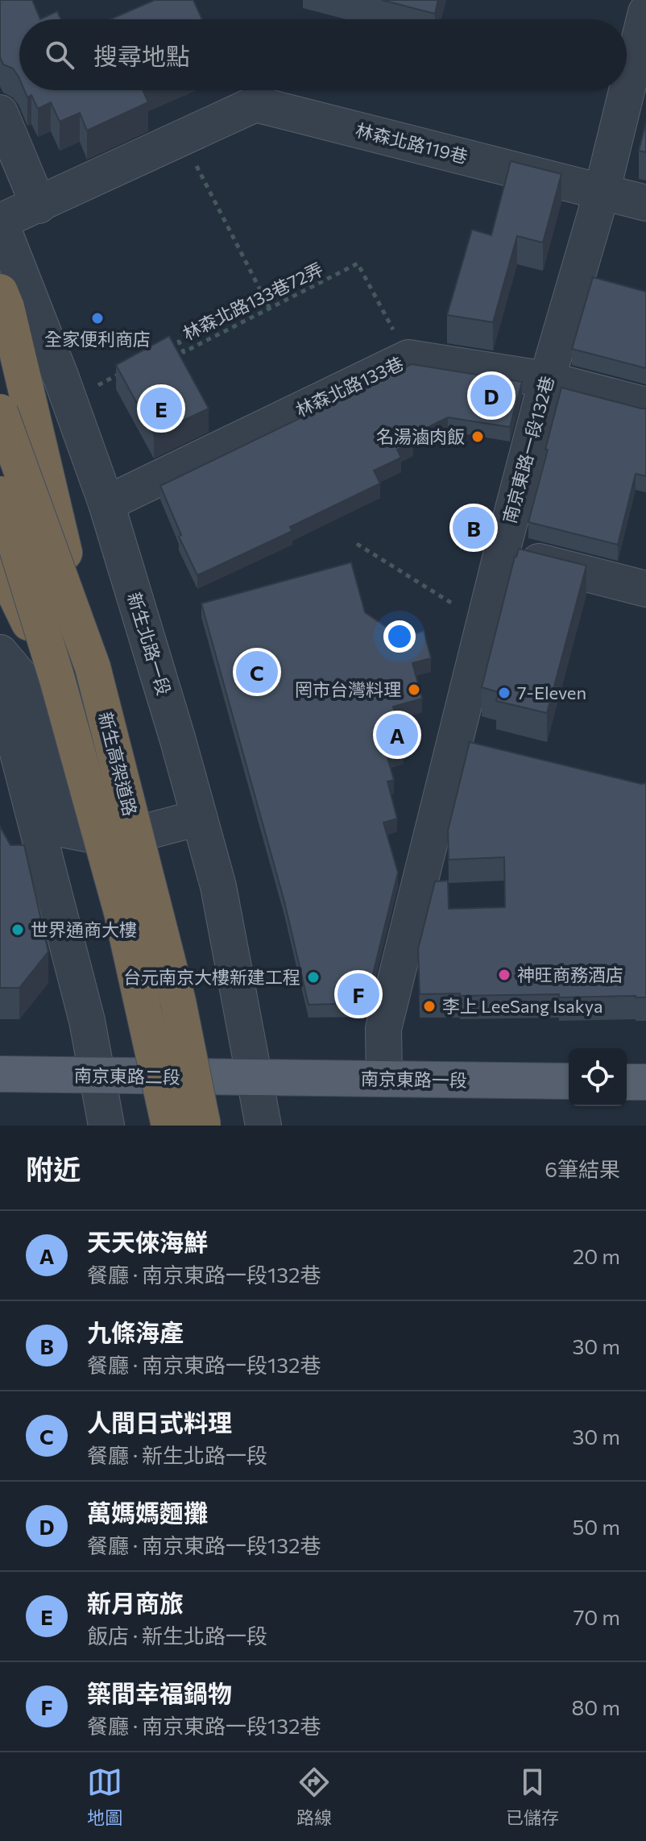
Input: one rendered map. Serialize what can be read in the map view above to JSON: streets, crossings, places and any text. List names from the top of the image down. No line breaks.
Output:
{"streets":{"highway":["新生高架道路"],"main road":["南京東路二段","南京東路一段"],"street":["林森北路119巷","林森北路133巷","南京東路一段132巷","新生北路一段"],"path":["林森北路133巷72弄"]},"crossings":[["林森北路119巷","南京東路一段132巷"],["林森北路119巷","新生北路一段"],["林森北路133巷72弄","林森北路133巷"],["林森北路133巷","南京東路一段132巷"],["林森北路133巷","新生北路一段"],["南京東路一段132巷","南京東路一段"],["新生北路一段","南京東路二段"],["新生北路一段","南京東路一段"],["南京東路二段","南京東路一段"]],"places":["全家便利商店","名湯滷肉飯","罔市台灣料理","7-Eleven","世界通商大樓","神旺商務酒店","台元南京大樓新建工程","李上 LeeSang Isakya"],"page":{"search":"搜尋地點","pins":["D","E","B","C","A","F"],"heading":["附近","6筆結果"],"list":[{"mark":"A","name":"天天倈海鮮","note":"餐廳 · 南京東路一段132巷","value":"20 m"},{"mark":"B","name":"九條海產","note":"餐廳 · 南京東路一段132巷","value":"30 m"},{"mark":"C","name":"人間日式料理","note":"餐廳 · 新生北路一段","value":"30 m"},{"mark":"D","name":"萬媽媽麵攤","note":"餐廳 · 南京東路一段132巷","value":"50 m"},{"mark":"E","name":"新月商旅","note":"飯店 · 新生北路一段","value":"70 m"},{"mark":"F","name":"築間幸福鍋物","note":"餐廳 · 南京東路一段132巷","value":"80 m"}],"nav":["地圖","路線","已儲存"]}}
